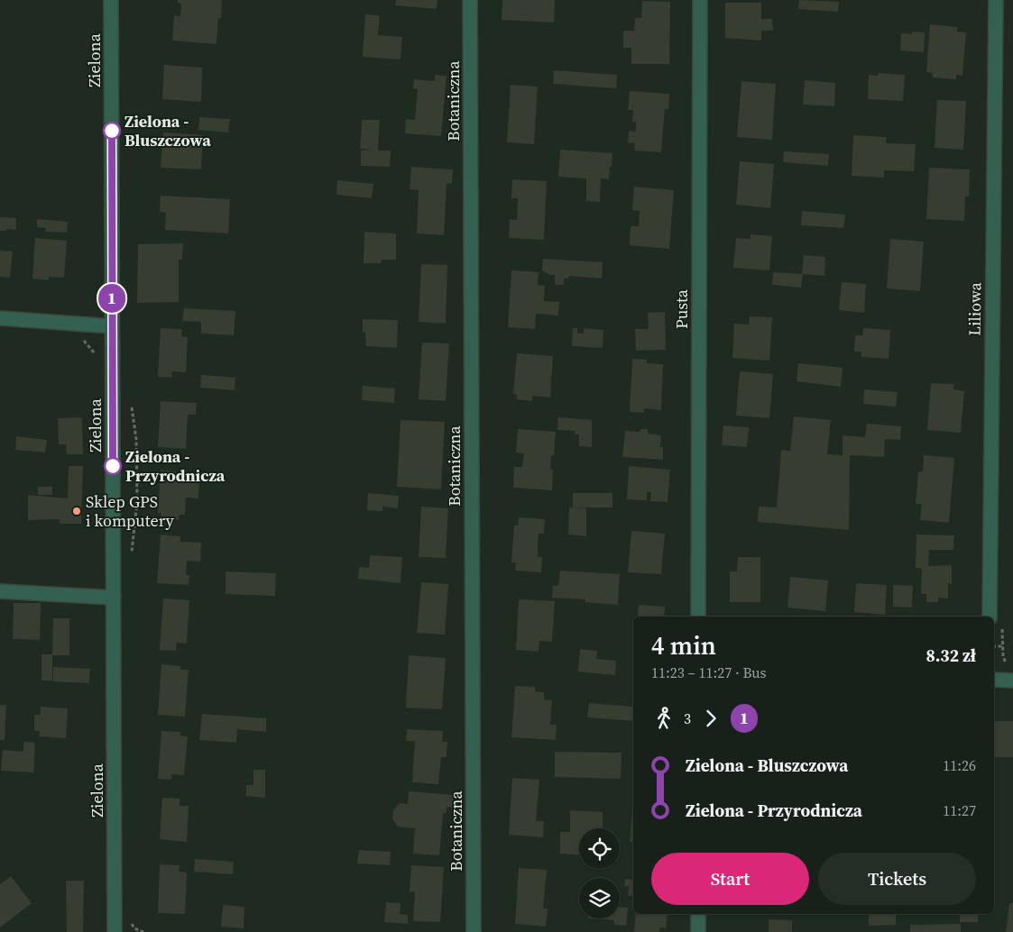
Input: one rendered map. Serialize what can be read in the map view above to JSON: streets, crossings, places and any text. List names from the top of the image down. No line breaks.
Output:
{"streets":{"street":["Zielona","Botaniczna","Pusta","Liliowa"]},"places":["Zielona - Bluszczowa","Zielona - Przyrodnicza","Sklep GPS i komputery"],"lines":["bus line 1"],"page":{"on_map":"1","heading":["4 min","11:23 – 11:27 · Bus","8.32 zł"],"legs":["3","1"],"list":[{"name":"Zielona - Bluszczowa","value":"11:26"},{"name":"Zielona - Przyrodnicza","value":"11:27"}],"buttons":["Start","Tickets"]}}
